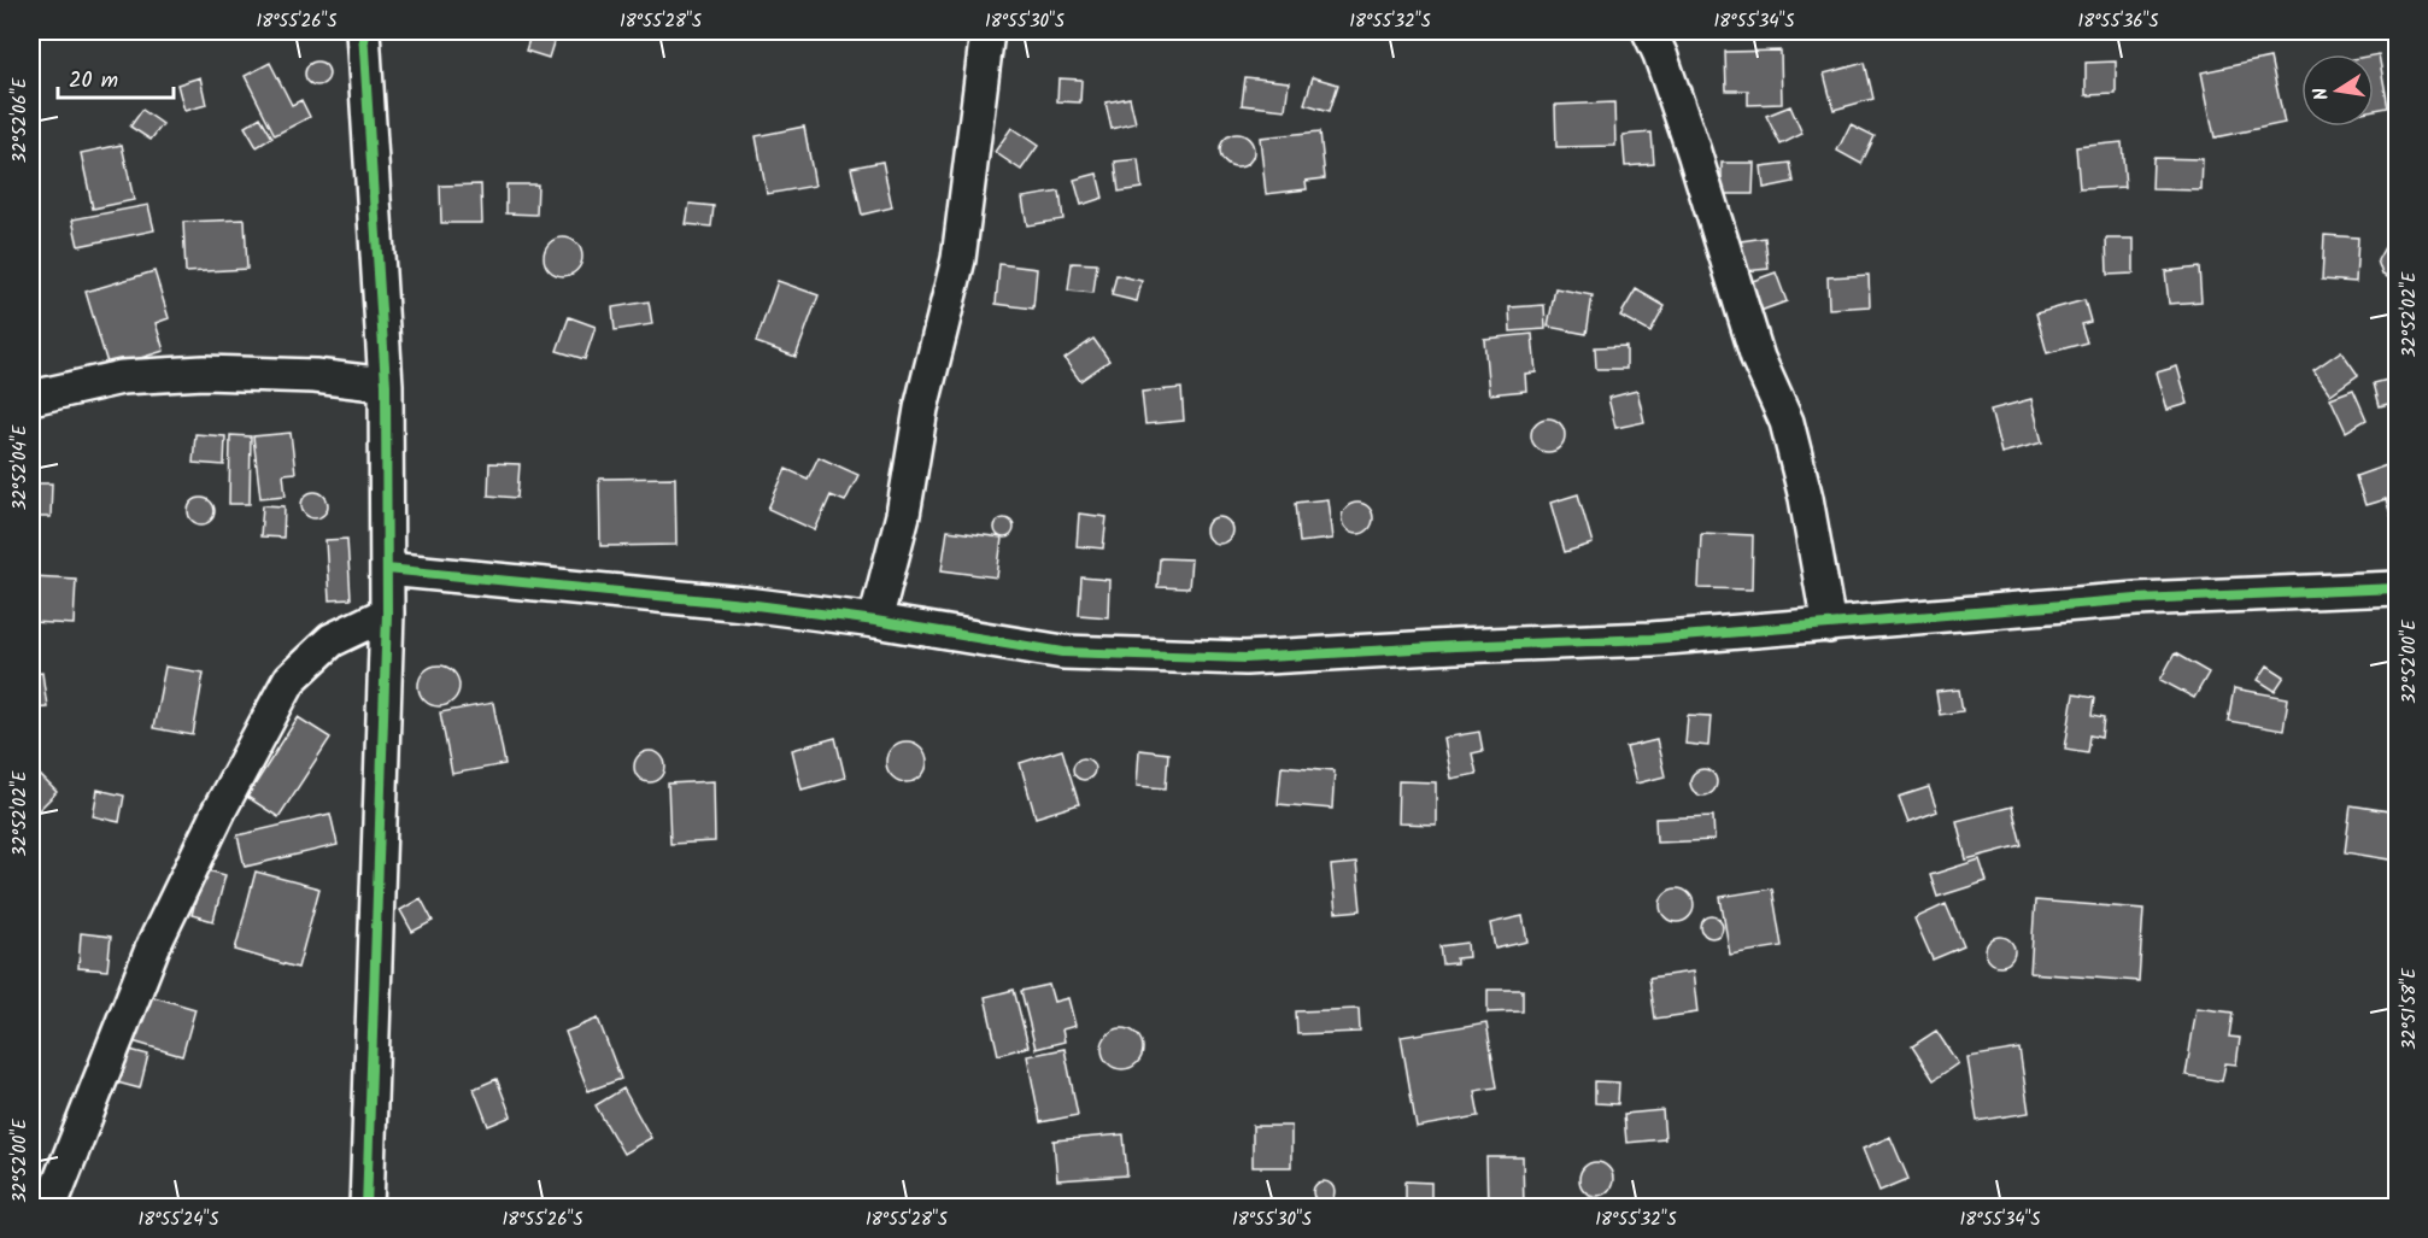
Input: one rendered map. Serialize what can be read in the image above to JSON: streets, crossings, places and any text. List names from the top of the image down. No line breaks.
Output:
{"scale_bar":"20 m","north":"left","coordinates":["18°55'26\"S","18°55'28\"S","18°55'30\"S","18°55'32\"S","18°55'34\"S","18°55'36\"S","32°52'06\"E","32°52'02\"E","32°52'04\"E","32°52'00\"E","32°51'58\"E","18°55'24\"S"]}
